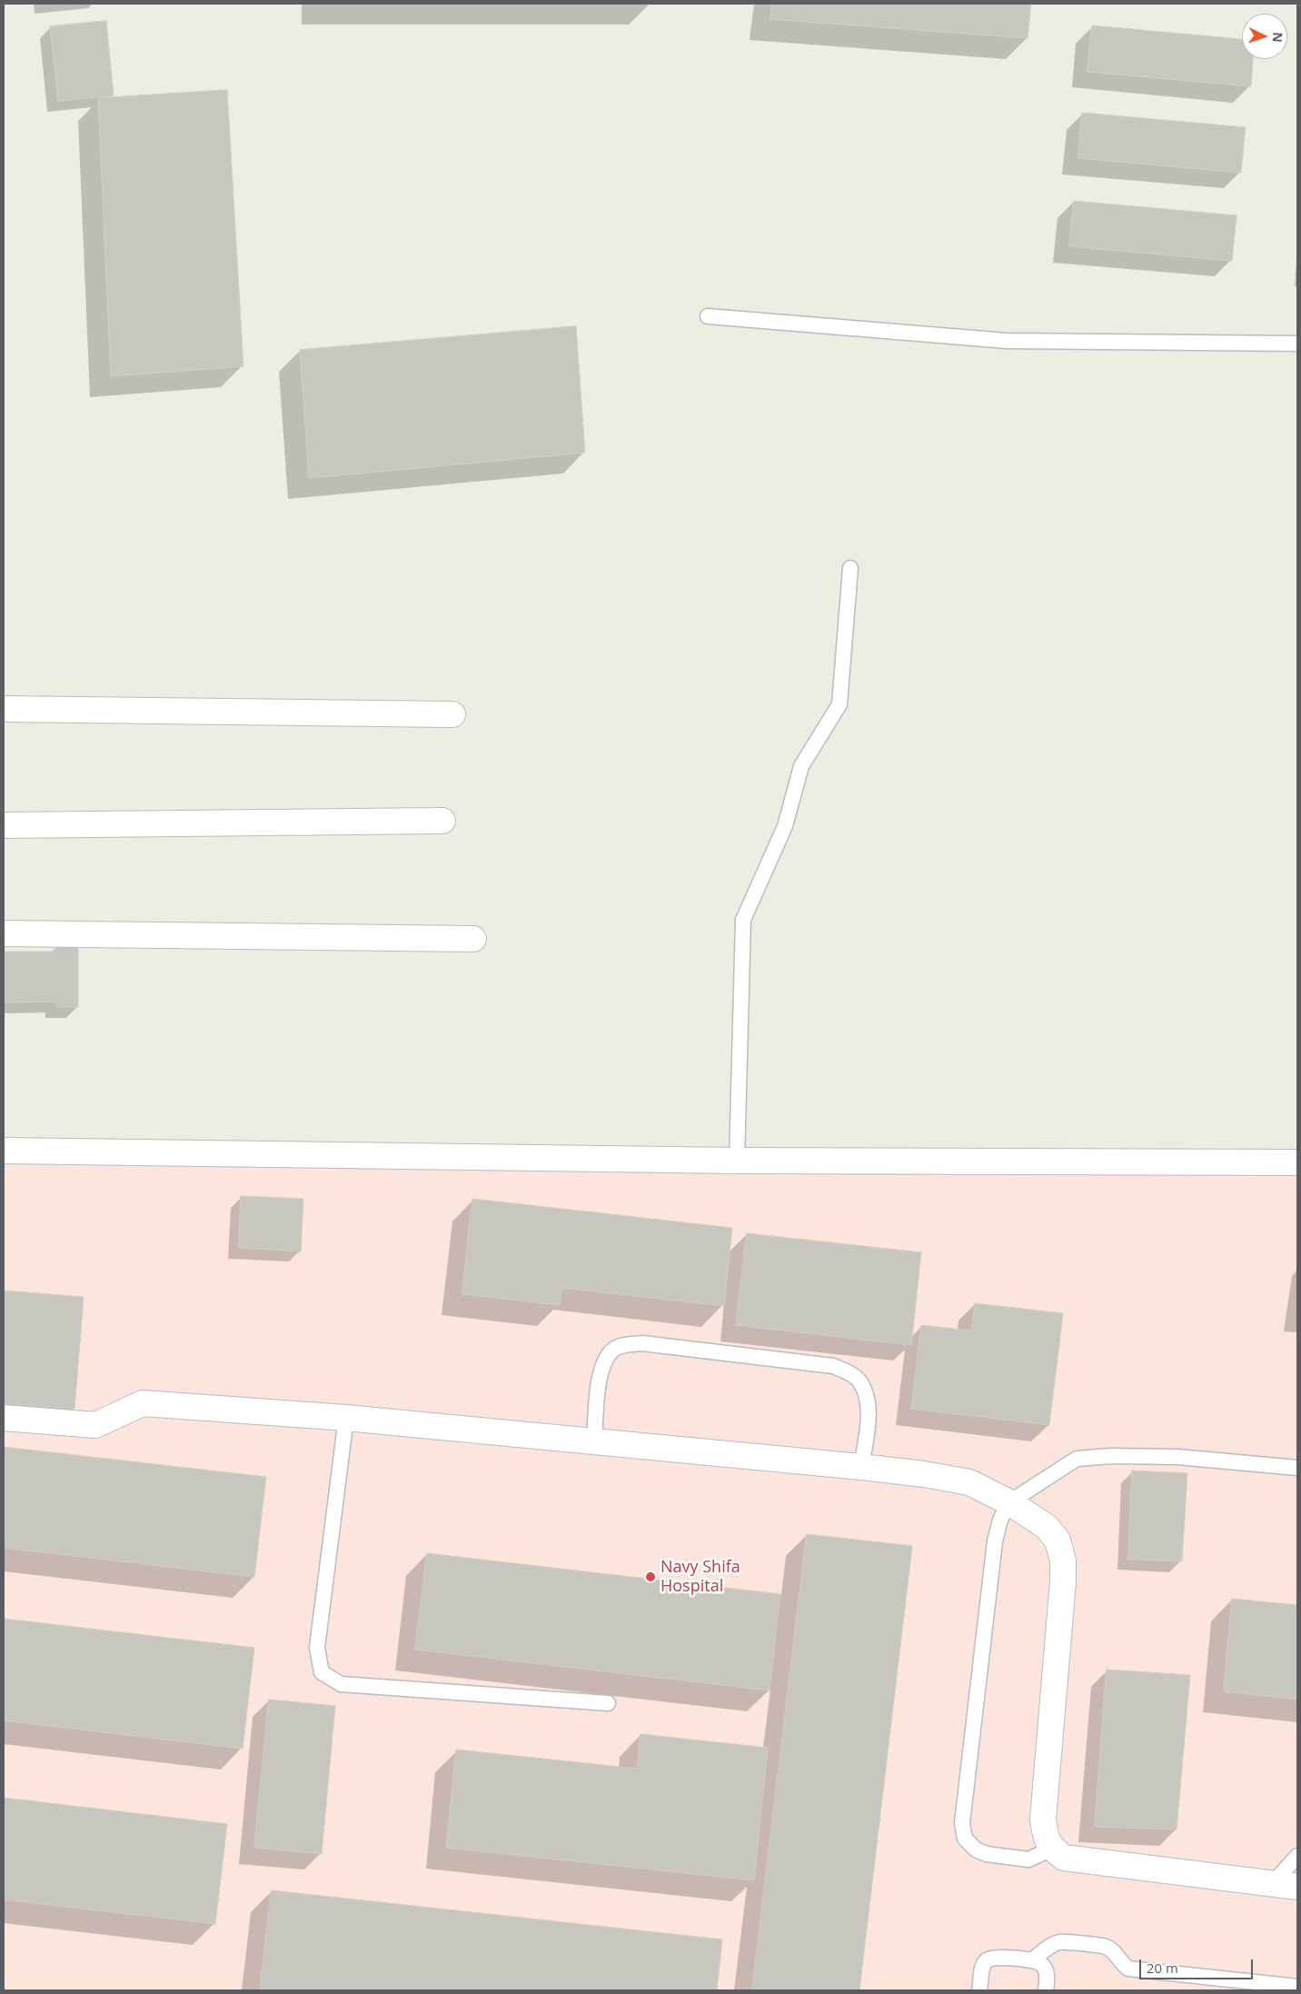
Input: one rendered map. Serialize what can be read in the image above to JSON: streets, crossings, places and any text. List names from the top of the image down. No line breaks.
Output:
{"places":["Navy Shifa Hospital"],"scale_bar":"20 m","north":"right"}
